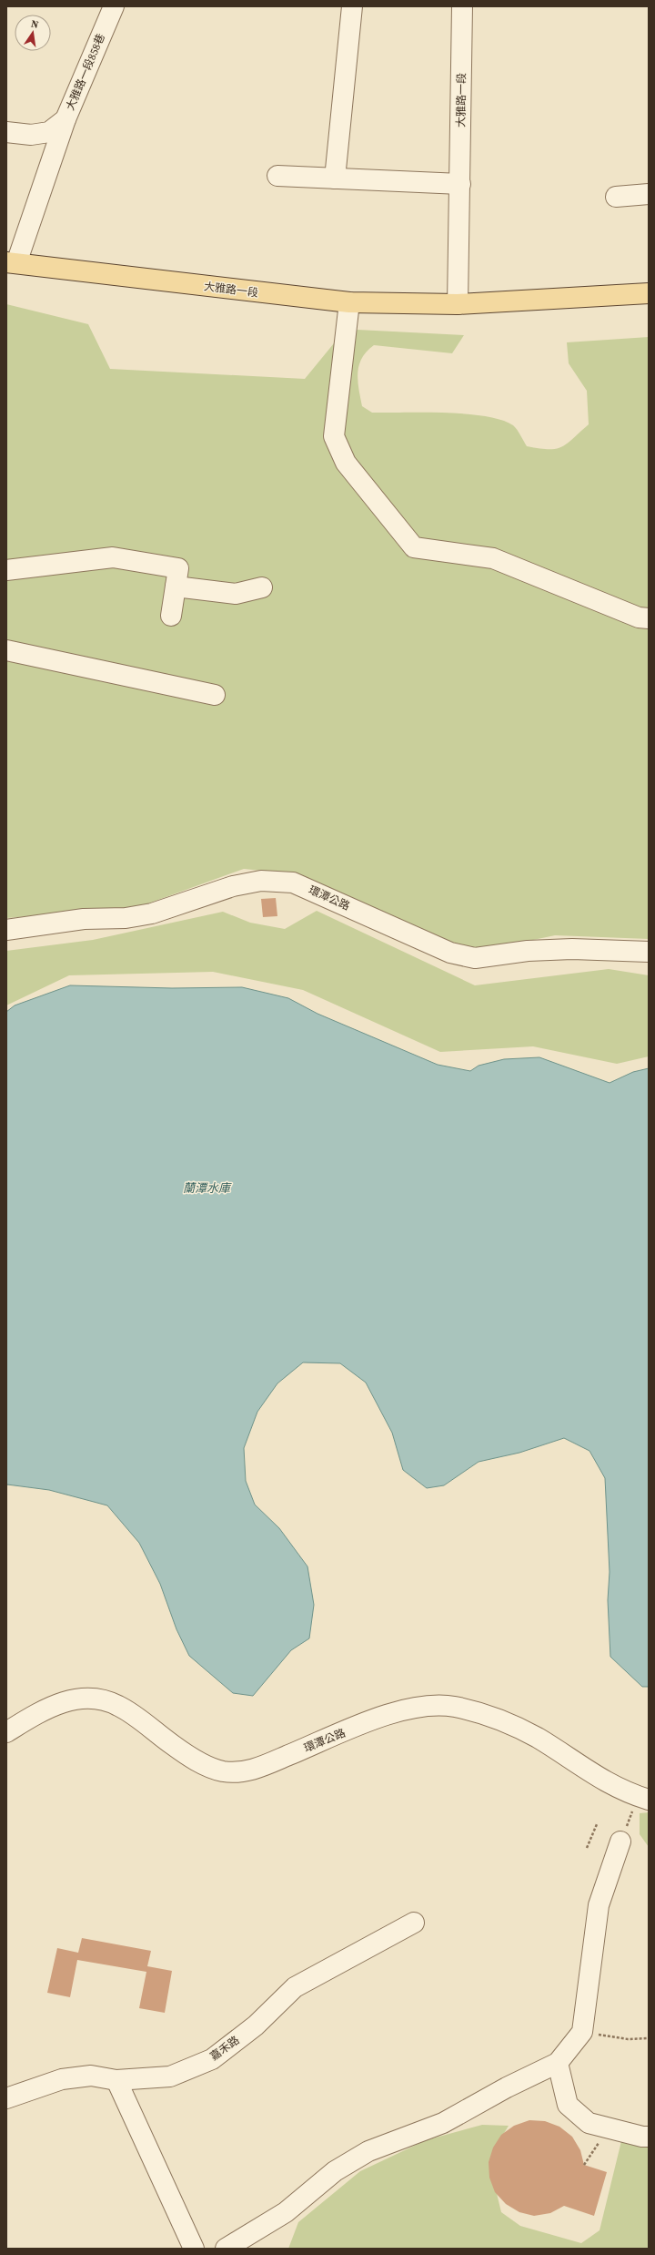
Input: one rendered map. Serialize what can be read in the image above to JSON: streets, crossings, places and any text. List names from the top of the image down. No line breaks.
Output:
{"streets":{"main road":["大雅路一段"],"street":["大雅路一段858巷","環潭公路","嘉禾路"]},"water":["蘭潭水庫"],"north":"top"}
